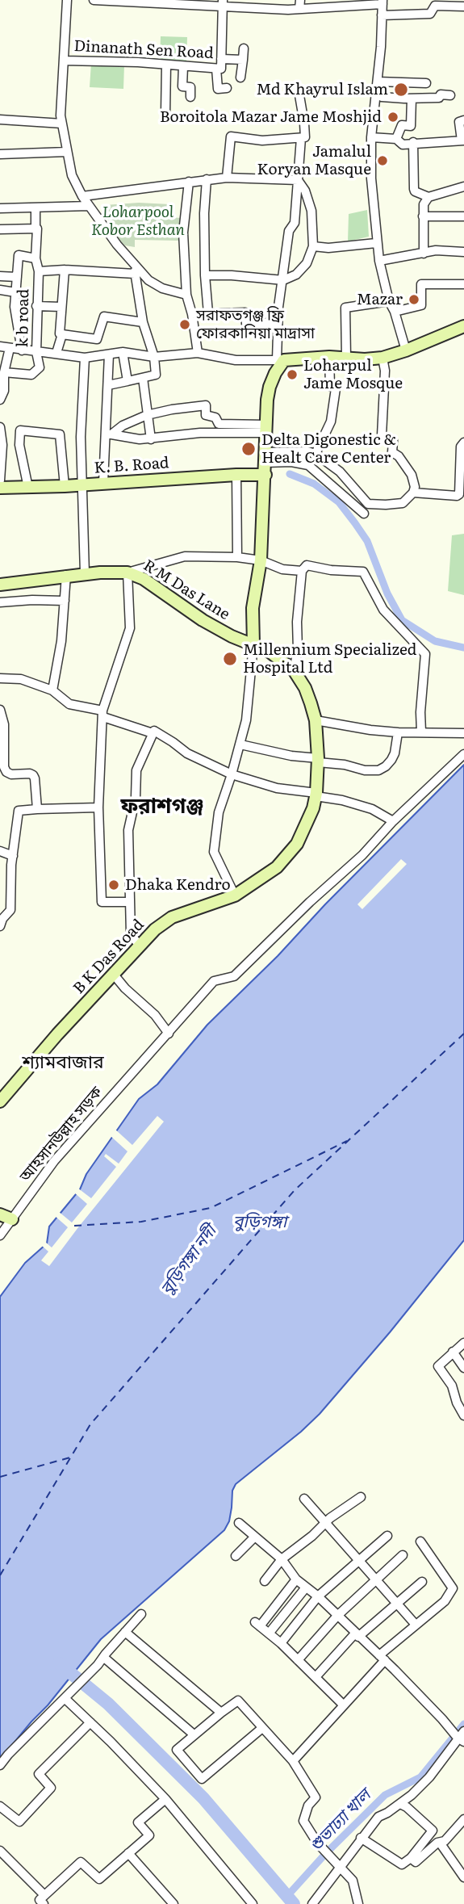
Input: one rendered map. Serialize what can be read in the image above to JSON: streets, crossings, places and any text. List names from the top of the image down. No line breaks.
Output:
{"streets":{"street":["Dinanath Sen Road","k b road","K. B. Road","R M Das Lane","B K Das Road","আহসানউল্লাহ সড়ক"]},"crossings":[["R M Das Lane","B K Das Road"]],"districts":["ফরাশগঞ্জ","শ্যামবাজার"],"water":["বুড়িগঙ্গা","বুড়িগঙ্গা নদী","শুভাঢ্যা খাল"],"parks":["Loharpool Kobor Esthan"],"places":["Md Khayrul Islam","Boroitola Mazar Jame Moshjid","Jamalul Koryan Masque","Mazar","সরাফতগঞ্জ ফ্রি ফোরকানিয়া মাদ্রাসা","Loharpul Jame Mosque","Delta Digonestic & Healt Care Center","Millennium Specialized Hospital Ltd","Dhaka Kendro"]}
